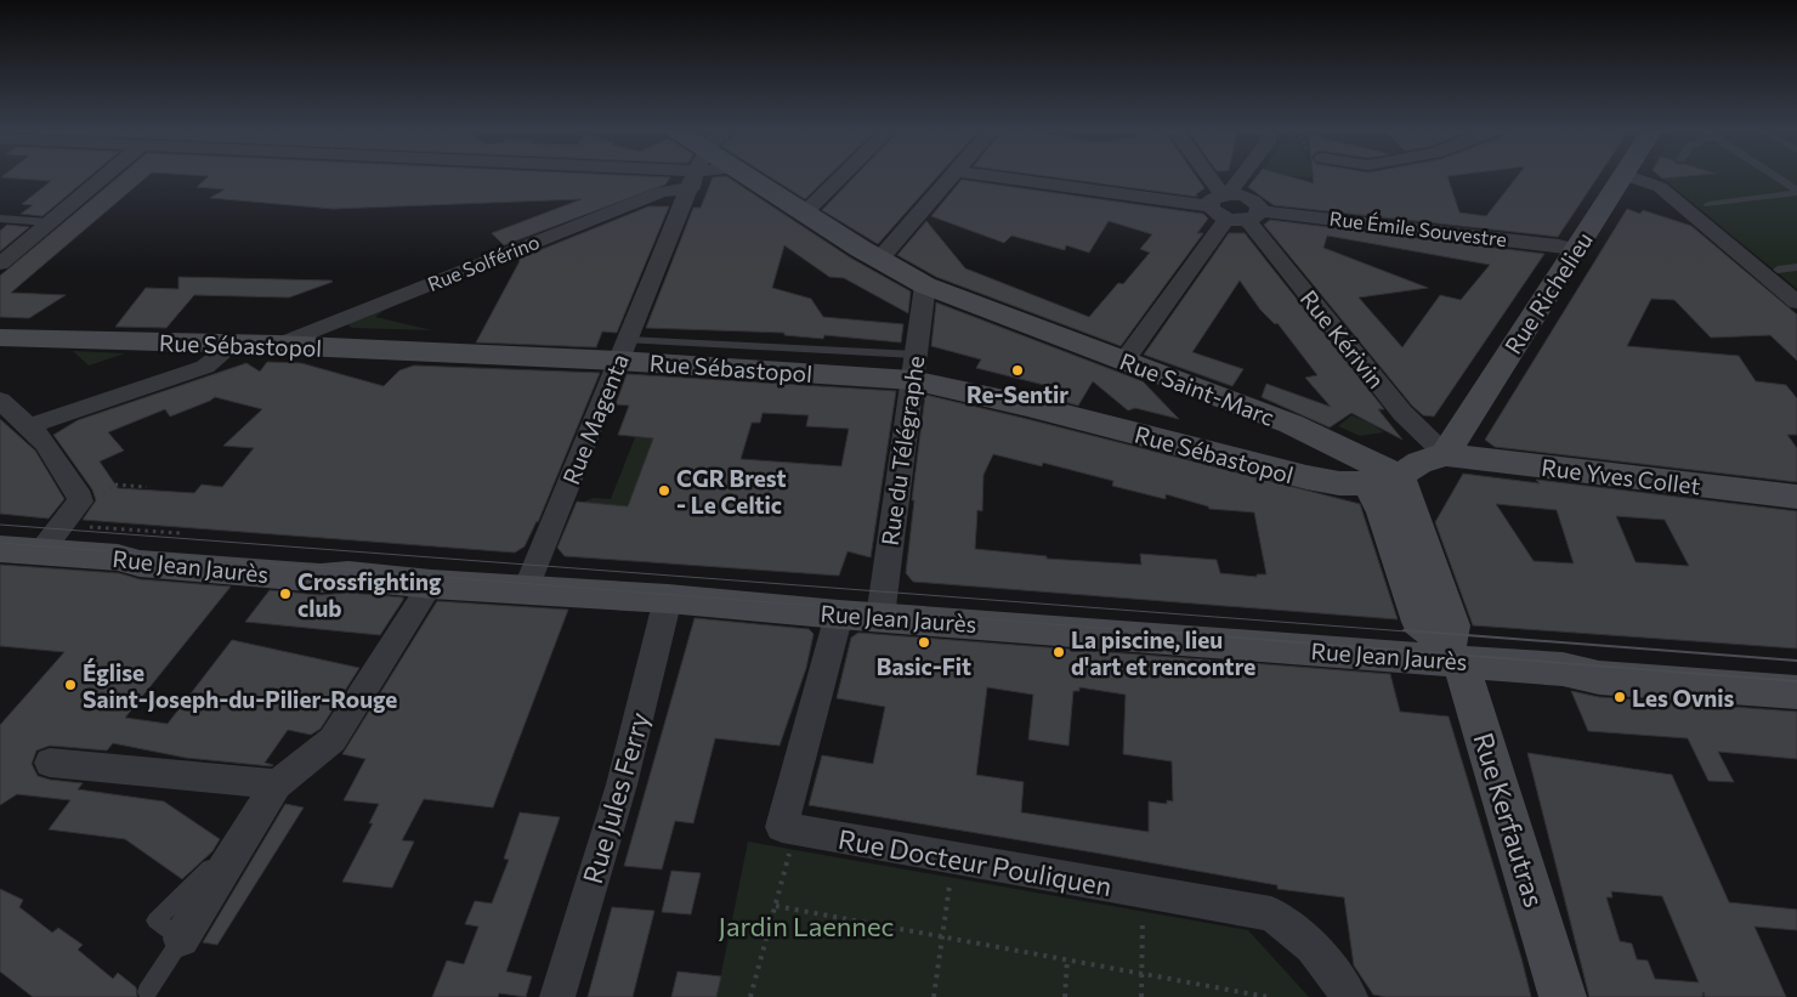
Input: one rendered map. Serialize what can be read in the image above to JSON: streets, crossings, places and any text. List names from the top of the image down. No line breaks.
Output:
{"streets":{"street":["Rue Émile Souvestre","Rue Solférino","Rue Richelieu","Rue Kérivin","Rue Sébastopol","Rue Saint-Marc","Rue Magenta","Rue du Télégraphe","Rue Yves Collet","Rue Jean Jaurès","Rue Jules Ferry","Rue Kerfautras","Rue Docteur Pouliquen"]},"crossings":[["Rue Émile Souvestre","Rue Richelieu"],["Rue Émile Souvestre","Rue Kérivin"],["Rue Solférino","Rue Sébastopol"],["Rue Solférino","Rue Magenta"],["Rue Richelieu","Rue Kérivin"],["Rue Richelieu","Rue Yves Collet"],["Rue Kérivin","Rue Yves Collet"],["Rue Sébastopol","Rue Saint-Marc"],["Rue Sébastopol","Rue Magenta"],["Rue Sébastopol","Rue du Télégraphe"],["Rue Saint-Marc","Rue du Télégraphe"],["Rue Magenta","Rue Jean Jaurès"],["Rue du Télégraphe","Rue Jean Jaurès"],["Rue Jean Jaurès","Rue Jules Ferry"],["Rue Jean Jaurès","Rue Kerfautras"]],"parks":["Jardin Laennec"],"places":["Re-Sentir","CGR Brest - Le Celtic","Crossfighting club","Basic-Fit","La piscine, lieu d'art et rencontre","Église Saint-Joseph-du-Pilier-Rouge","Les Ovnis"]}
